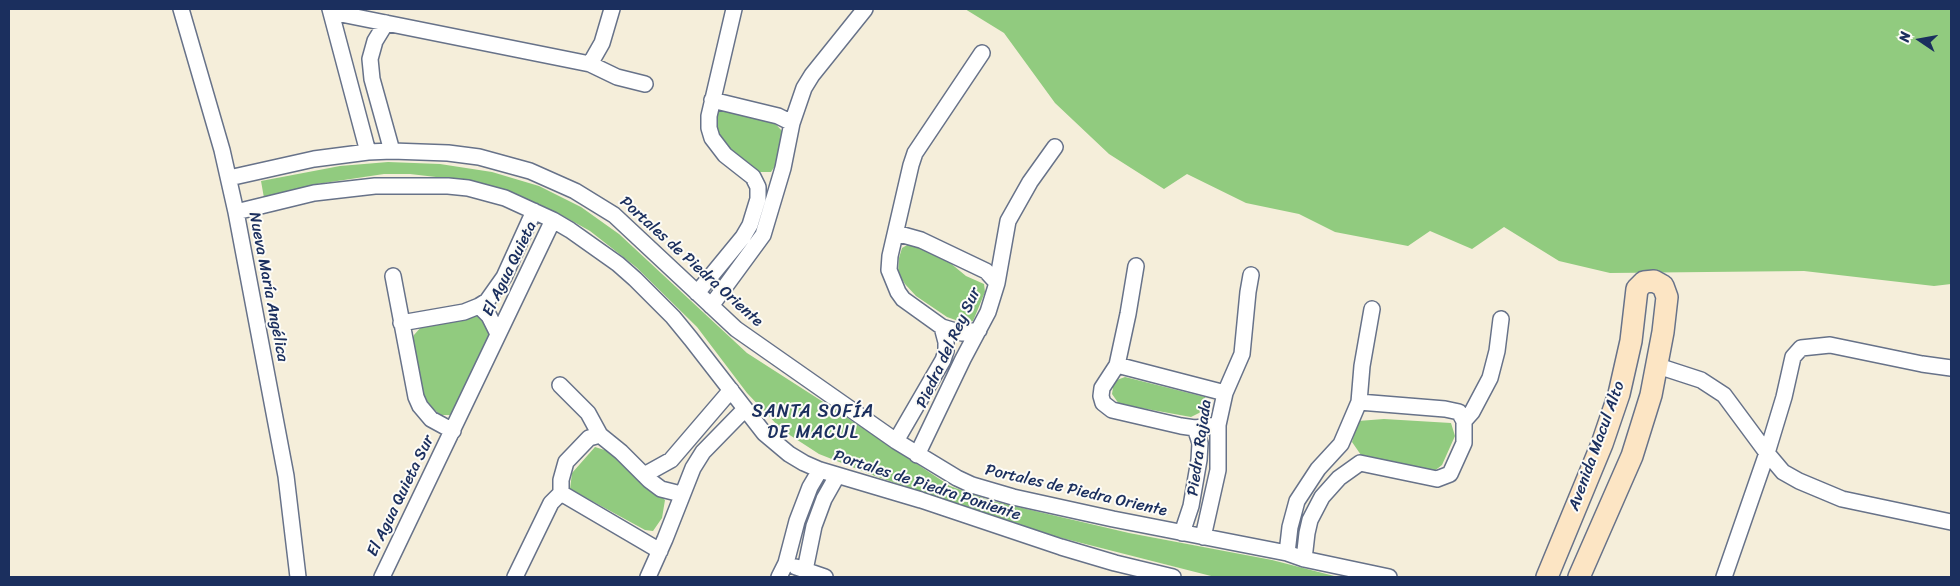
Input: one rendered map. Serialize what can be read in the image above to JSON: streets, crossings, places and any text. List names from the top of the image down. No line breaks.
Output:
{"streets":{"street":["Portales de Piedra Oriente","El Agua Quieta","Nueva María Angélica","Piedra del Rey Sur","Avenida Macul Alto","Piedra Rajada","Portales de Piedra Poniente","El Agua Quieta Sur"]},"crossings":[["Portales de Piedra Oriente","Nueva María Angélica"],["Portales de Piedra Oriente","Piedra del Rey Sur"],["Portales de Piedra Oriente","Piedra Rajada"],["El Agua Quieta","Portales de Piedra Poniente"],["El Agua Quieta","El Agua Quieta Sur"],["Nueva María Angélica","Portales de Piedra Poniente"]],"districts":["SANTA SOFÍA DE MACUL"],"north":"left"}
